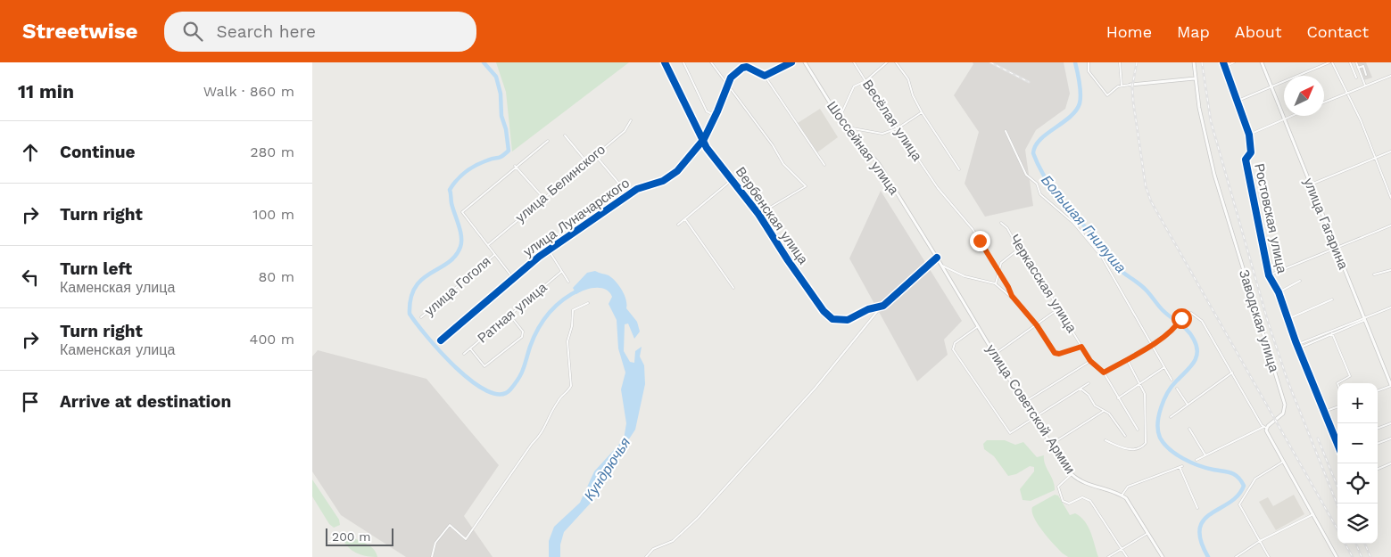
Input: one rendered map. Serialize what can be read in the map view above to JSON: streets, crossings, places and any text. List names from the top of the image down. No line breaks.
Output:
{"streets":{"main road":["Шоссейная улица","улица Гагарина","Заводская улица","улица Советской Армии"],"street":["Весёлая улица","улица Белинского","Вербенская улица","улица Луначарского","Ростовская улица","Черкасская улица","улица Гоголя","Ратная улица"]},"crossings":[["Шоссейная улица","улица Советской Армии"],["Вербенская улица","улица Луначарского"]],"water":["Большая Гнилуша","Кундрючья"],"scale_bar":"200 m","north":"top right","page":{"header":"Streetwise","search":"Search here","nav":["Home","Map","About","Contact"],"heading":["11 min","Walk · 860 m"],"list":[["Continue","280 m"],["Turn right","100 m"],["Turn left","Каменская улица","80 m"],["Turn right","Каменская улица","400 m"],"Arrive at destination"],"map_buttons":["+","−"],"scale":"200 m"}}
